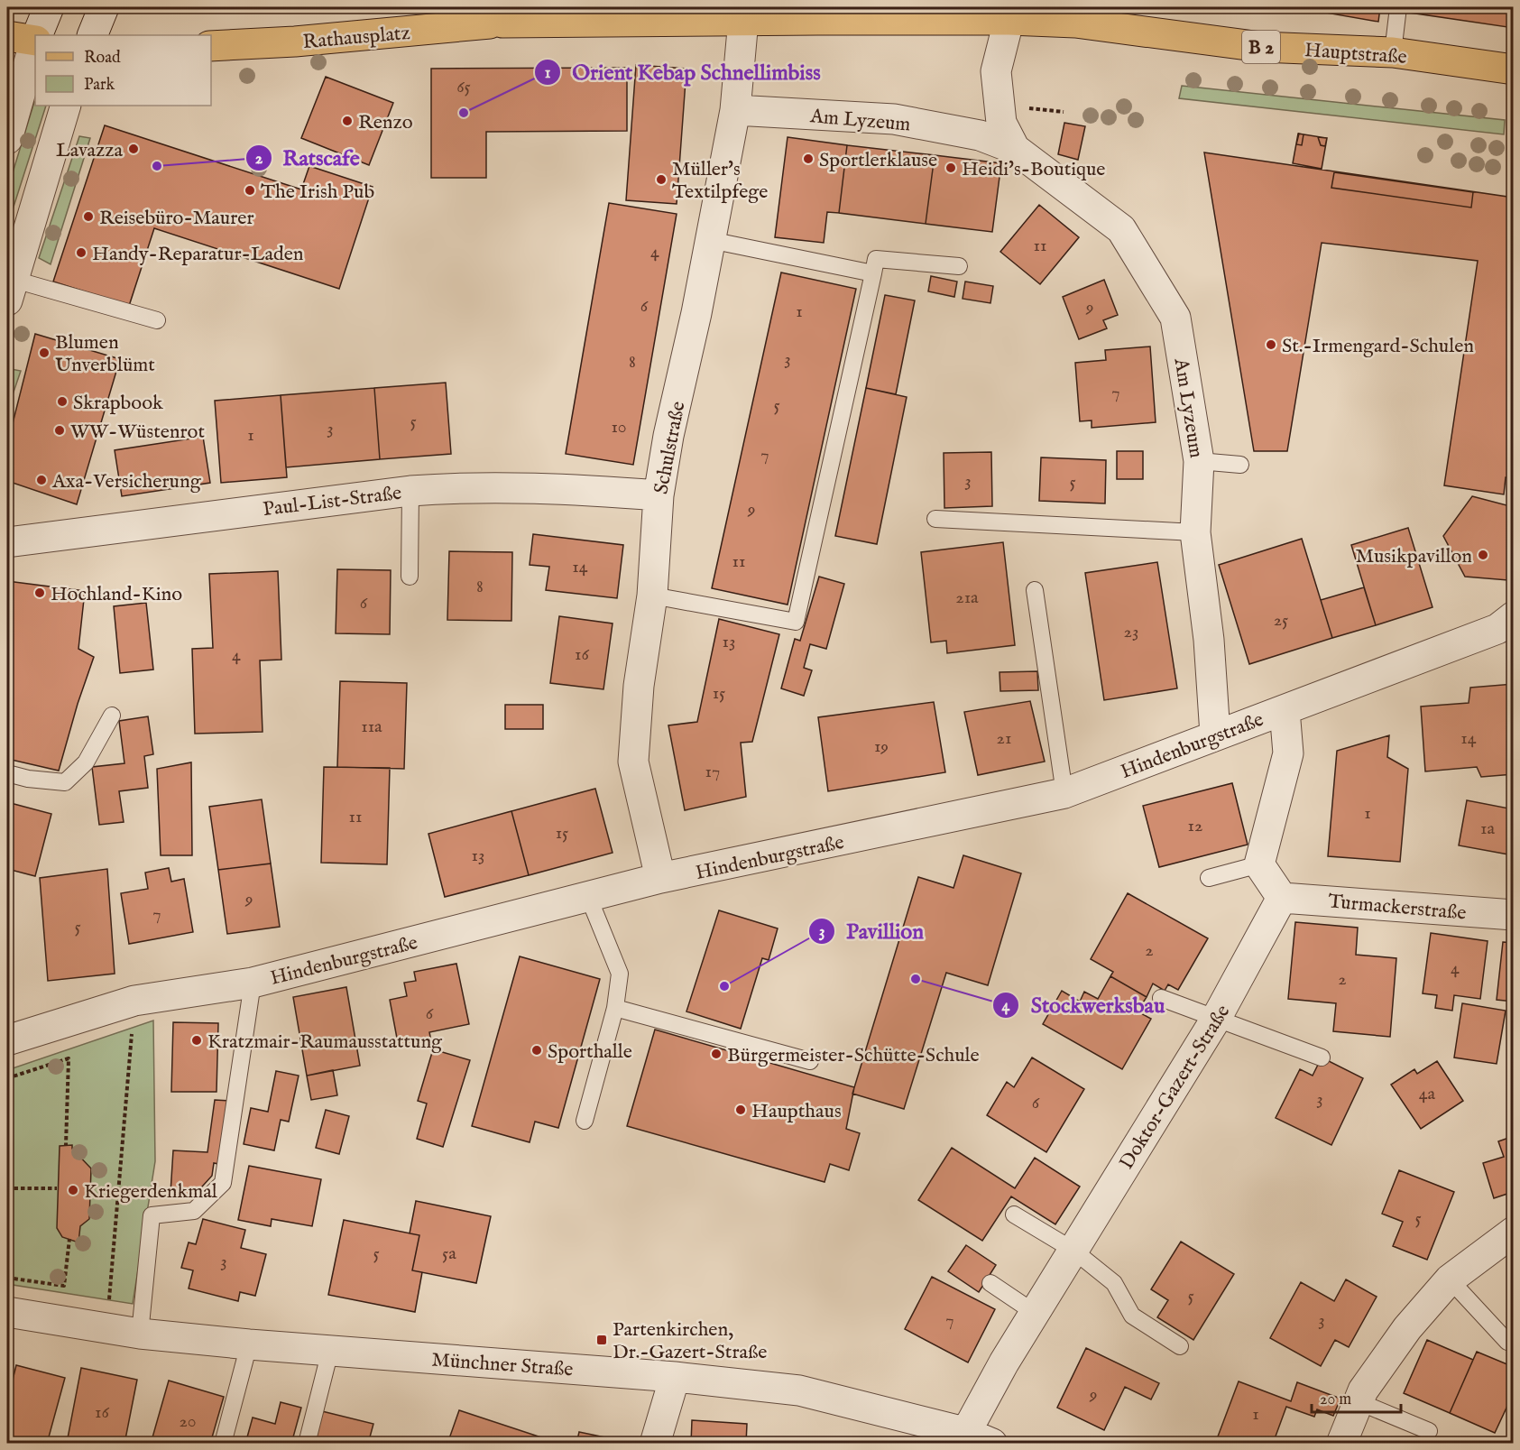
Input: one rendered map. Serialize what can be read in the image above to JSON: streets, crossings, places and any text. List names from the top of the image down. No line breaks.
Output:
{"streets":{"main road":["Rathausplatz","B 2","Hauptstraße"],"street":["Am Lyzeum","Schulstraße","Paul-List-Straße","Hindenburgstraße","Turmackerstraße","Doktor-Gazert-Straße","Münchner Straße"]},"crossings":[["Rathausplatz","Hauptstraße"],["Hauptstraße","Am Lyzeum"],["Hauptstraße","Schulstraße"],["Am Lyzeum","Schulstraße"],["Am Lyzeum","Hindenburgstraße"],["Schulstraße","Paul-List-Straße"],["Schulstraße","Hindenburgstraße"],["Turmackerstraße","Doktor-Gazert-Straße"],["Doktor-Gazert-Straße","Münchner Straße"]],"places":{"other":["Orient Kebap Schnellimbiss","Renzo","Lavazza","Sportlerklause","Ratscafe","Heidi's-Boutique","Müller's Textilpfege","The Irish Pub","Reisebüro-Maurer","Handy-Reparatur-Laden","St.-Irmengard-Schulen","Blumen Unverblümt","Skrapbook","WW-Wüstenrot","Axa-Versicherung","Musikpavillon","Hochland-Kino","Stockwerksbau","Pavillion","Kratzmair-Raumausstattung","Sporthalle","Bürgermeister-Schütte-Schule","Haupthaus","Kriegerdenkmal"],"transit":["Partenkirchen, Dr.-Gazert-Straße"]},"house_numbers":["65","11","4","6","9","1","3","8","7","5","5","10","3","1","7","3","5","9","11","14","8","21a","6","25","23","13","16","4","15","11a","21","14","19","17","1","11","12","1a","15","13","9","7","5","2","4","2","6","4a","3","6","5","5","5a","3","5","7","3","9","16","1","20"],"legend":["Road","Park"],"scale_bar":"20 m"}
